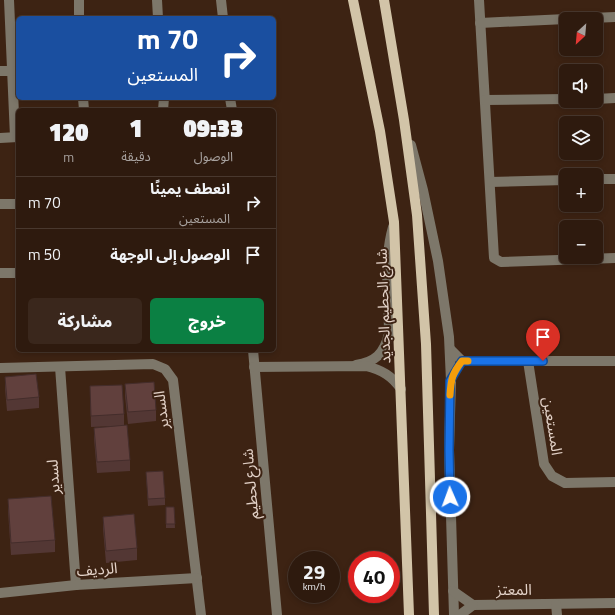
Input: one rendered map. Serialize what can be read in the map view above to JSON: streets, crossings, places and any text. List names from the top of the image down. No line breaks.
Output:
{"streets":{"main road":["شارع الحطيم الجديد"],"street":["السدير","المستعين","لسدير","شارع لحطيم","الرديف","المعتز"]},"crossings":[["السدير","لسدير"],["السدير","الرديف"],["لسدير","الرديف"]],"north":"bottom left","page":{"map_buttons":["+","−"],"turn":["70 m","المستعين"],"eta":["09:33","الوصول","1","دقيقة","120","m"],"list":[{"name":"انعطف يمينًا","note":"المستعين","value":"70 m"},{"name":"الوصول إلى الوجهة","value":"50 m"}],"buttons":["خروج","مشاركة"],"speed":"29 km/h","limit":"40"}}
